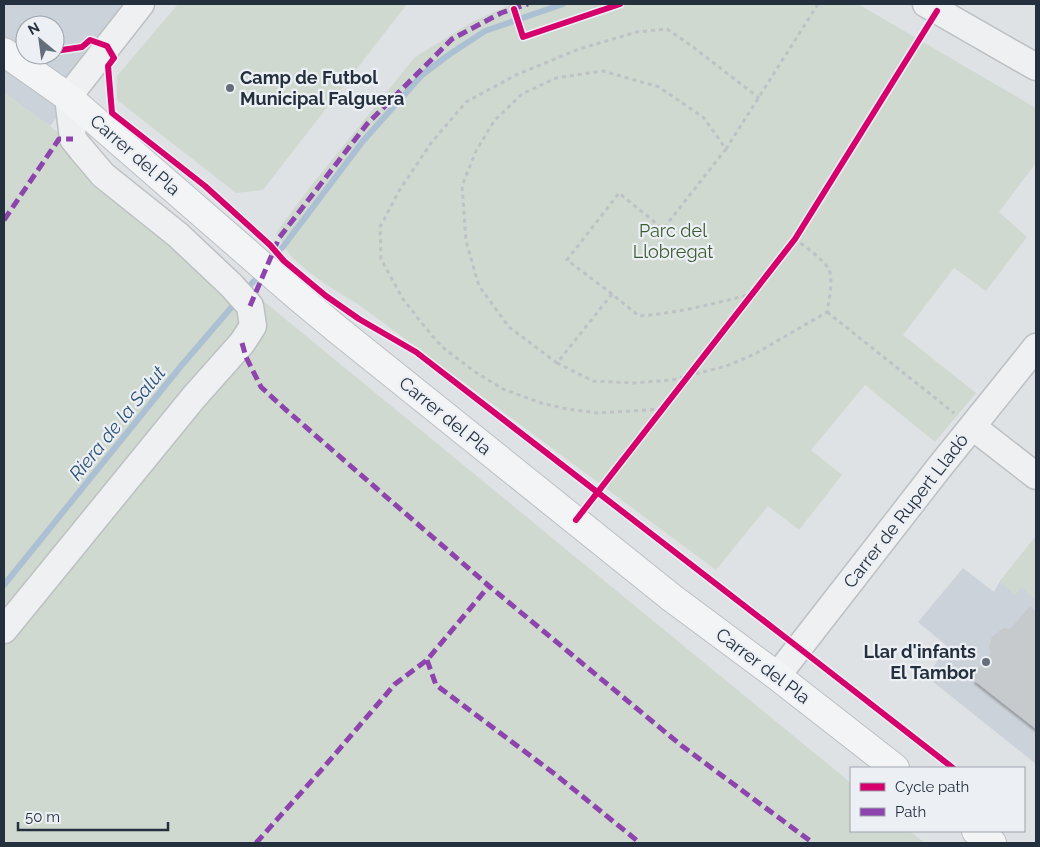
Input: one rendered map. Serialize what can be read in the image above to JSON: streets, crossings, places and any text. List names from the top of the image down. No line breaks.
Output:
{"streets":{"main road":["Carrer del Pla"],"street":["Carrer de Rupert Lladó"]},"crossings":[["Carrer del Pla","Carrer de Rupert Lladó"]],"water":["Riera de la Salut"],"parks":["Parc del Llobregat"],"places":["Camp de Futbol Municipal Falguera","Llar d'infants El Tambor"],"legend":["Cycle path","Path"],"scale_bar":"50 m","north":"top left"}
